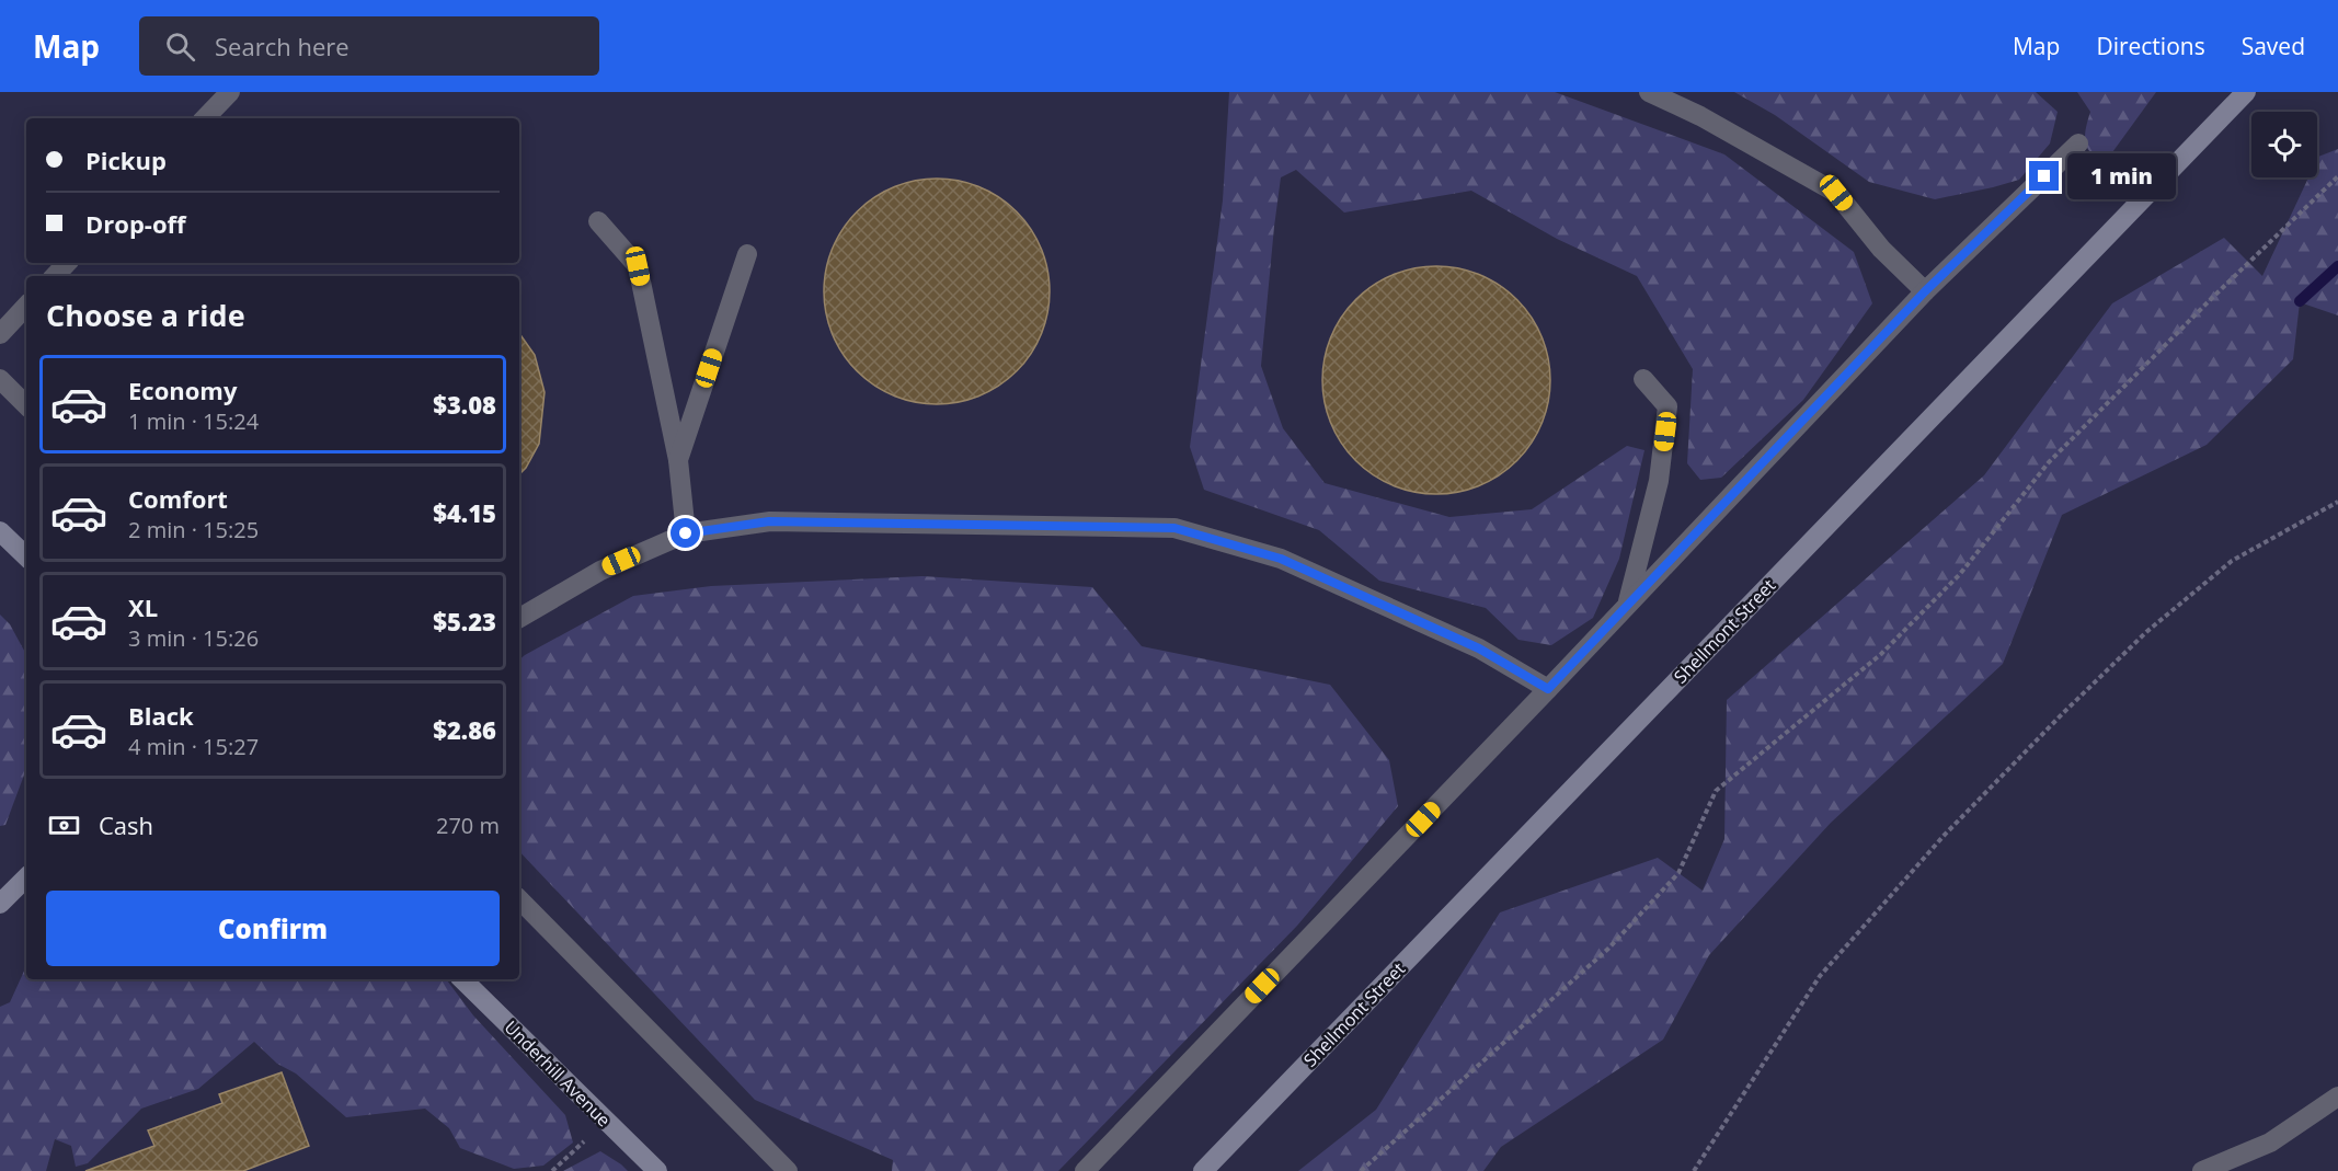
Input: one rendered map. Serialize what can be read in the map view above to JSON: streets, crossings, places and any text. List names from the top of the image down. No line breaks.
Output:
{"streets":{"street":["Shellmont Street","Underhill Avenue"]},"page":{"header":"Map","search":"Search here","nav":["Map","Directions","Saved"],"banner":["Pickup","Drop-off"],"bubble":"1 min","heading":"Choose a ride","list":[{"name":"Economy","note":"1 min · 15:24","value":"$3.08"},{"name":"Comfort","note":"2 min · 15:25","value":"$4.15"},{"name":"XL","note":"3 min · 15:26","value":"$5.23"},{"name":"Black","note":"4 min · 15:27","value":"$2.86"}],"pay":["Cash","270 m"],"buttons":"Confirm"}}
